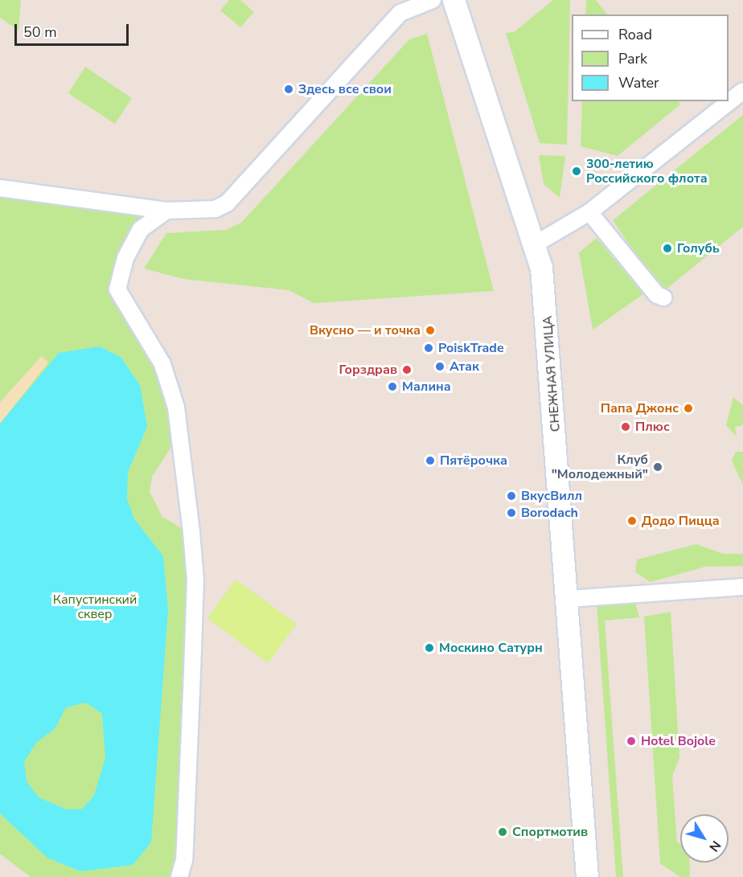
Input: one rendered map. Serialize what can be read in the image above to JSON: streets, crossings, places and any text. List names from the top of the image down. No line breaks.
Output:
{"streets":{"main road":["СНЕЖНАЯ УЛИЦА"]},"parks":["Капустинский сквер"],"places":["Здесь все свои","300-летию Российского флота","Голубь","Вкусно — и точка","PoiskTrade","Атак","Горздрав","Малина","Папа Джонс","Плюс","Пятёрочка","Клуб \"Молодежный\"","ВкусВилл","Borodach","Додо Пицца","Москино Сатурн","Hotel Bojole","Спортмотив"],"legend":["Road","Park","Water"],"scale_bar":"50 m","north":"bottom right"}
